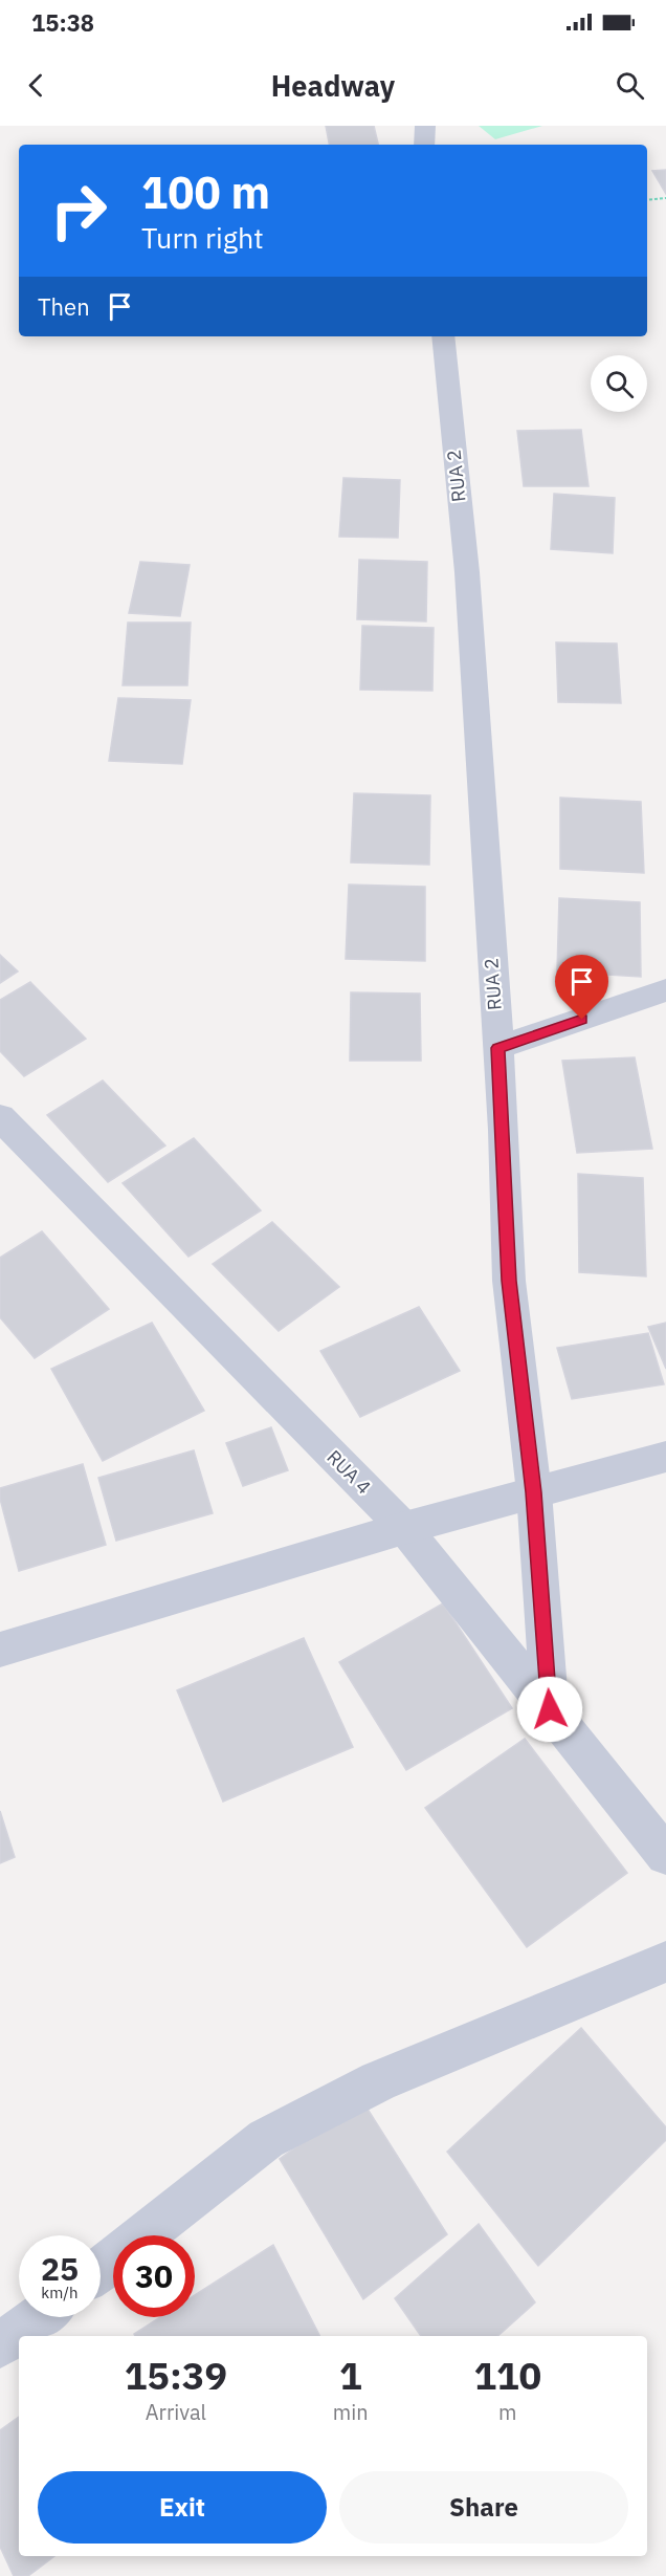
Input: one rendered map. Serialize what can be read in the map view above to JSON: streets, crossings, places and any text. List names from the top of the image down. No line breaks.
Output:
{"streets":{"street":["RUA 2","RUA 4"]},"crossings":[["RUA 2","RUA 4"]],"page":{"status":"15:38","header":"Headway","turn":["100 m","Turn right"],"then":"Then","speed":"25 km/h","limit":"30","eta":["15:39","Arrival","1","min","110","m"],"buttons":["Exit","Share"]}}
